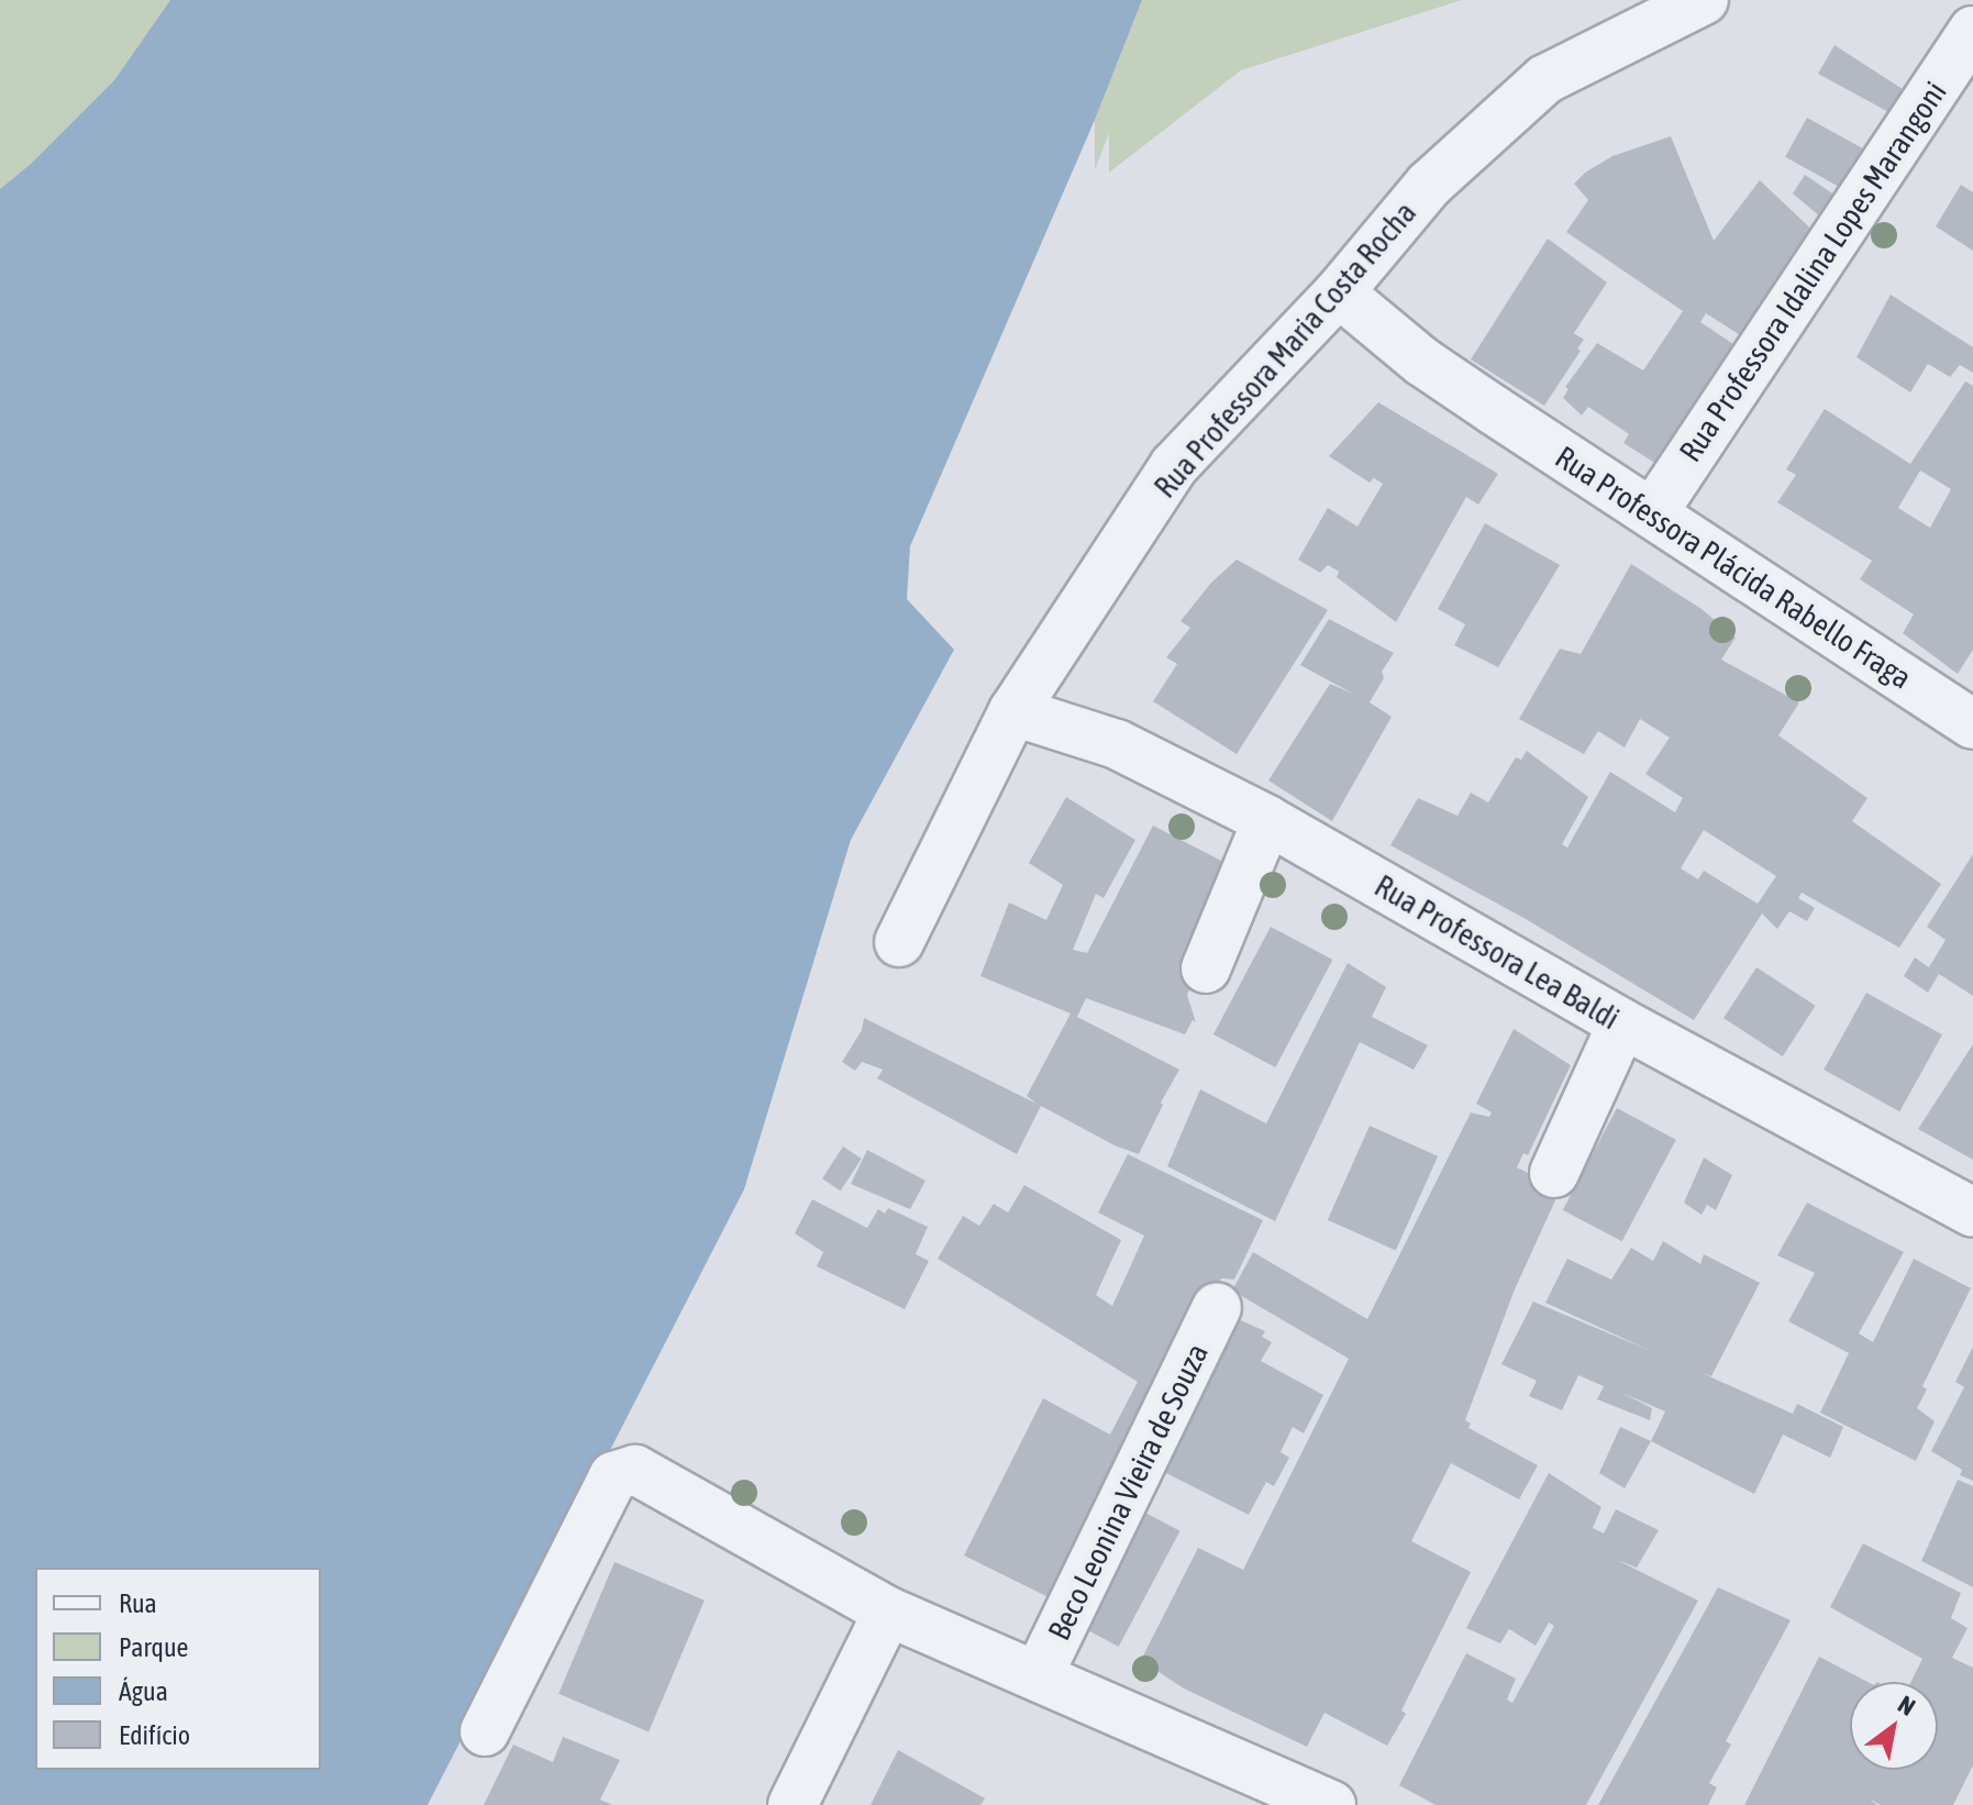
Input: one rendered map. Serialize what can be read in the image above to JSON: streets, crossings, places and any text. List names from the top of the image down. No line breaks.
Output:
{"streets":{"street":["Rua Professora Idalina Lopes Marangoni","Rua Professora Maria Costa Rocha","Rua Professora Plácida Rabello Fraga","Rua Professora Lea Baldi","Beco Leonina Vieira de Souza"]},"crossings":[["Rua Professora Idalina Lopes Marangoni","Rua Professora Plácida Rabello Fraga"],["Rua Professora Maria Costa Rocha","Rua Professora Plácida Rabello Fraga"],["Rua Professora Maria Costa Rocha","Rua Professora Lea Baldi"]],"legend":["Rua","Parque","Água","Edifício"],"north":"top right"}
